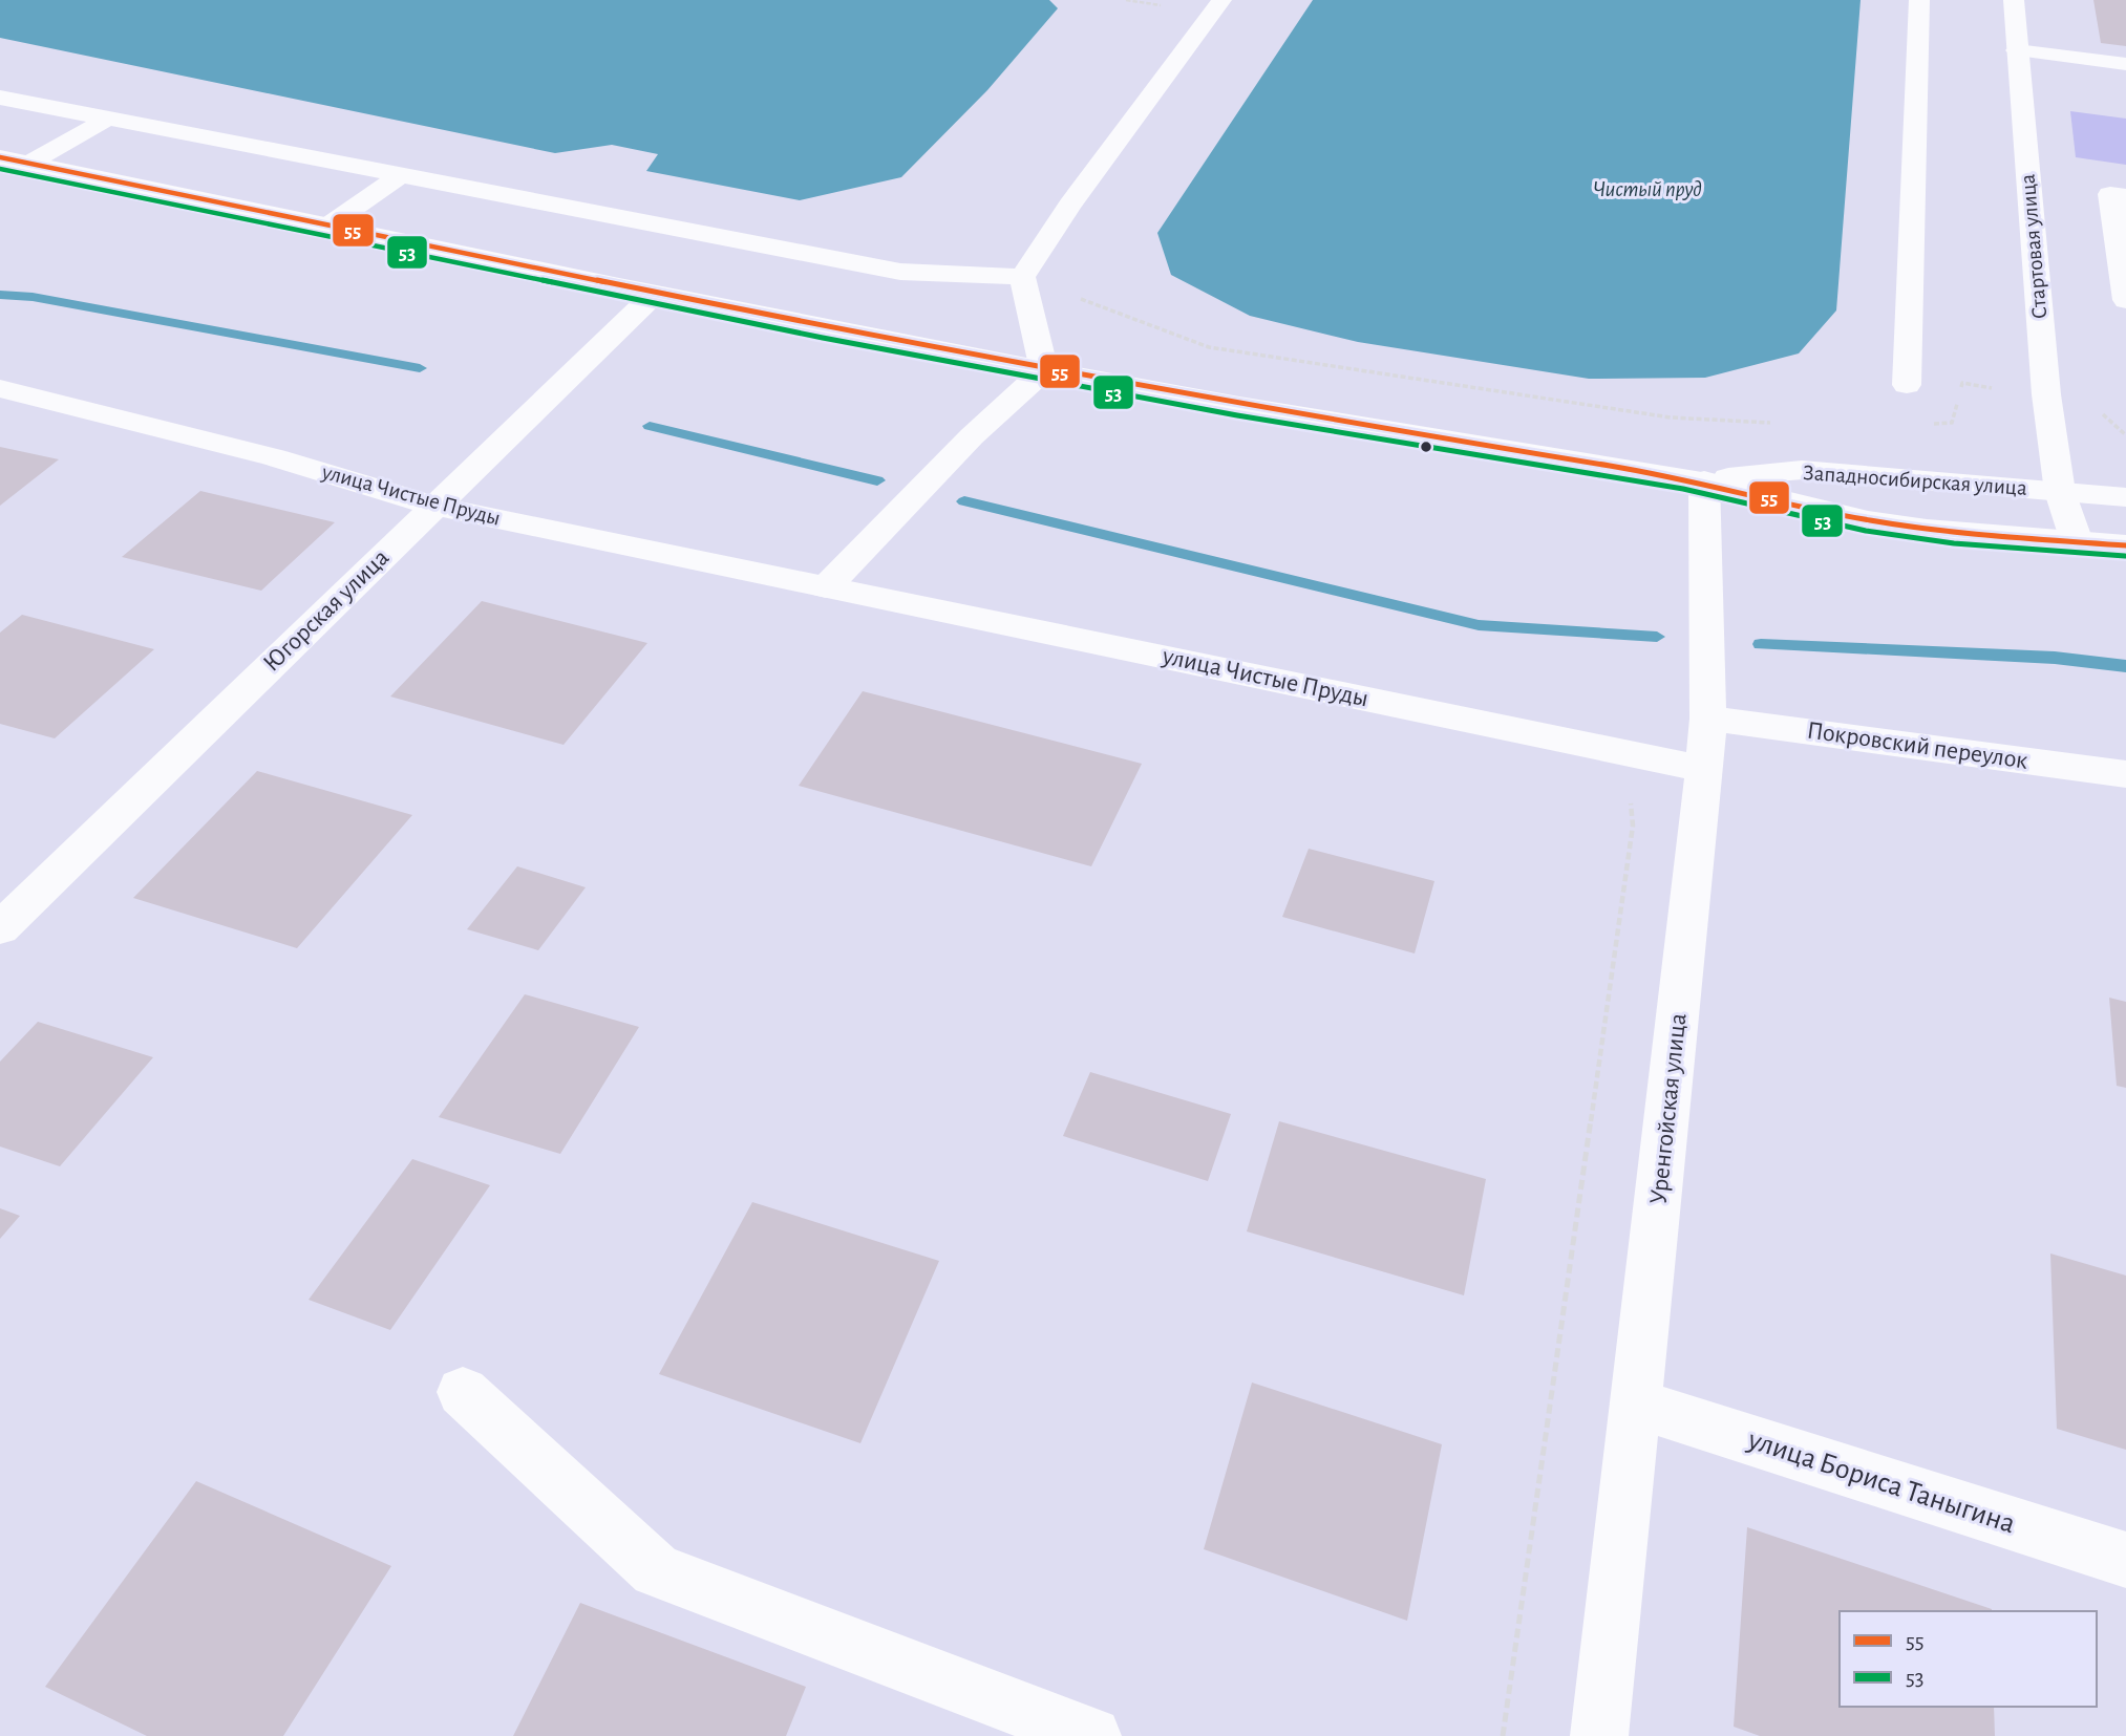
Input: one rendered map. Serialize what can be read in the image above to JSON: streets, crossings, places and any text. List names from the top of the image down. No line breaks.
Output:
{"streets":{"street":["Стартовая улица","Западносибирская улица","улица Чистые Пруды","Югорская улица","Покровский переулок","Уренгойская улица","улица Бориса Таныгина"]},"crossings":[["Стартовая улица","Западносибирская улица"],["Западносибирская улица","Югорская улица"],["Западносибирская улица","Уренгойская улица"],["улица Чистые Пруды","Югорская улица"],["улица Чистые Пруды","Уренгойская улица"],["Покровский переулок","Уренгойская улица"],["Уренгойская улица","улица Бориса Таныгина"]],"water":["Чистый пруд"],"lines":["transit line 55","transit line 53"],"legend":["55","53"]}
